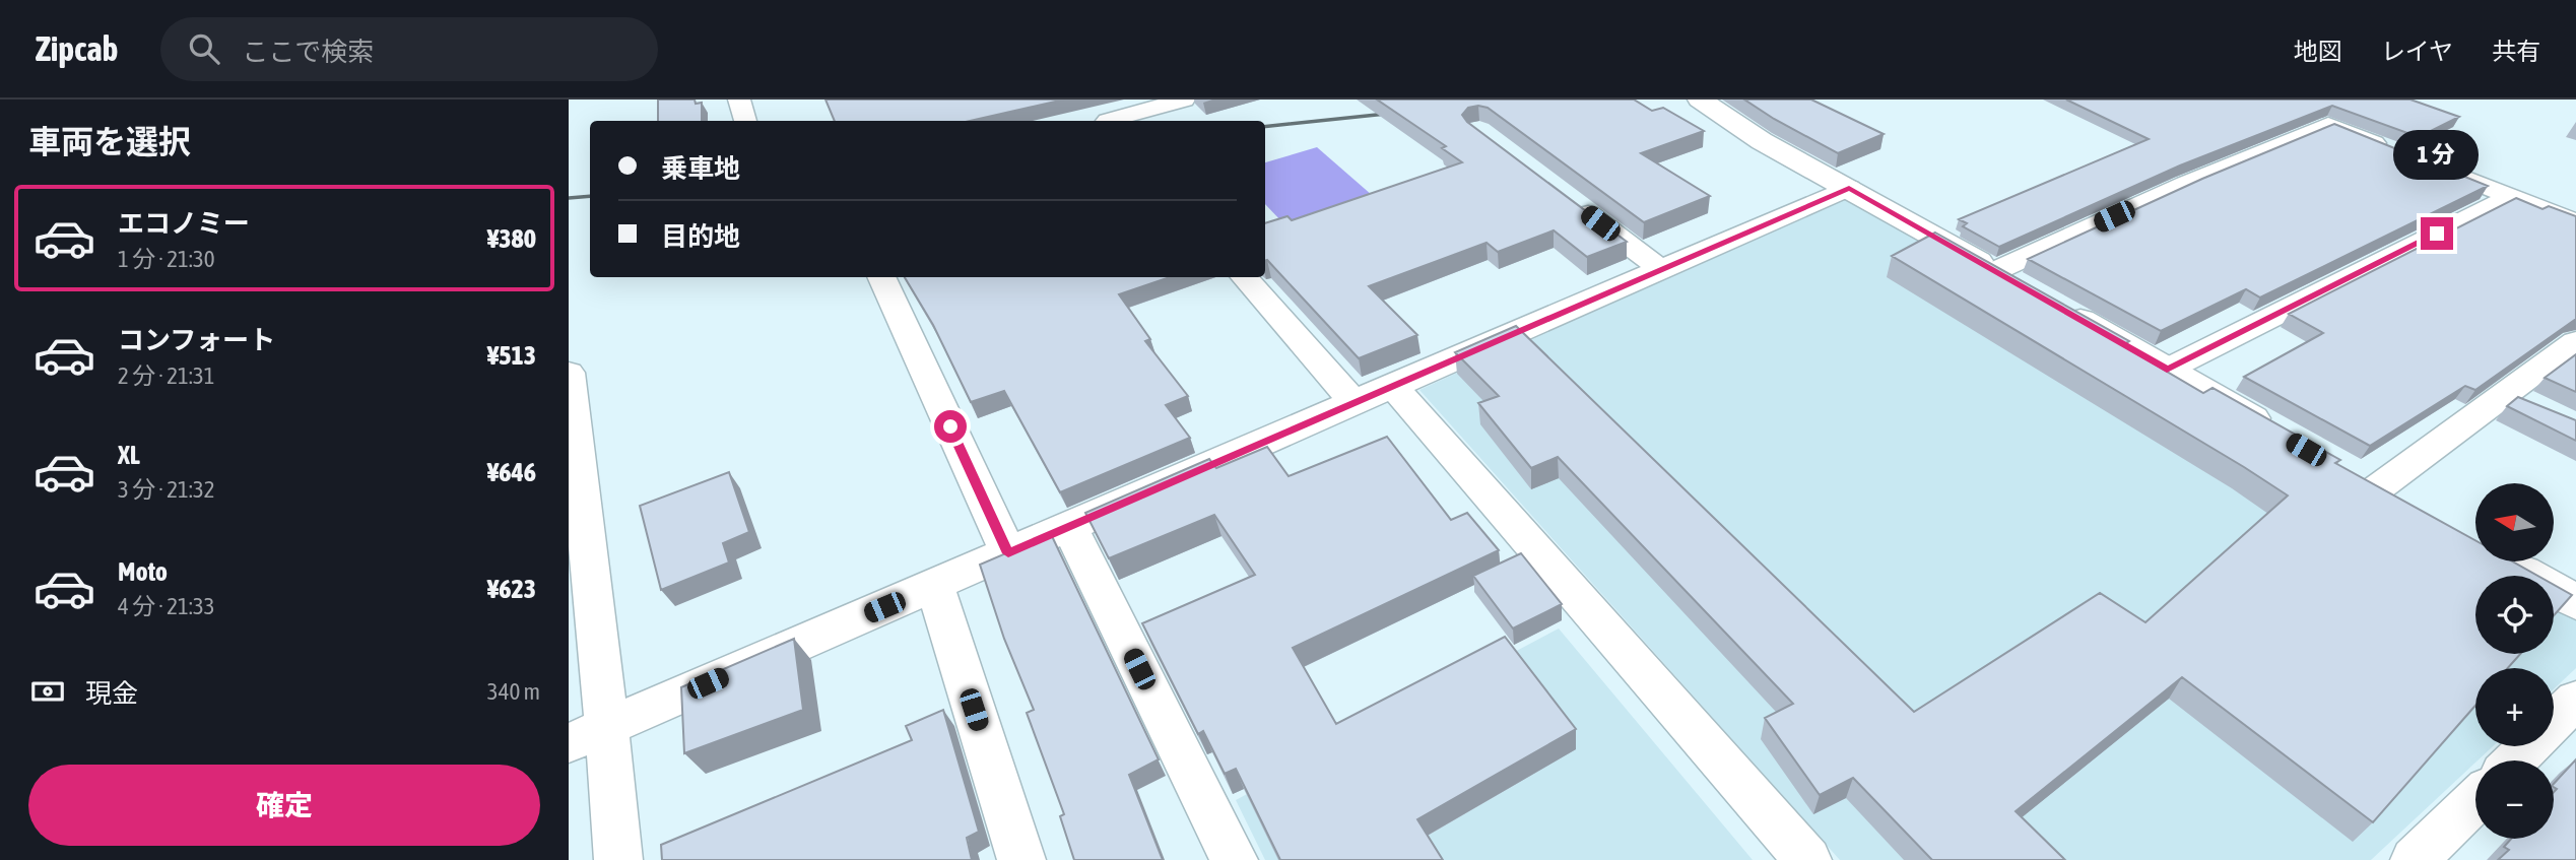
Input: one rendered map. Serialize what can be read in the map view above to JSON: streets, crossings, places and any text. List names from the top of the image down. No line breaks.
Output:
{"north":"left","page":{"header":"Zipcab","search":"ここで検索","nav":["地図","レイヤ","共有"],"heading":"車両を選択","banner":["乗車地","目的地"],"bubble":"1 分","list":[{"name":"エコノミー","note":"1 分 · 21:30","value":"¥380"},{"name":"コンフォート","note":"2 分 · 21:31","value":"¥513"},{"name":"XL","note":"3 分 · 21:32","value":"¥646"},{"name":"Moto","note":"4 分 · 21:33","value":"¥623"}],"map_buttons":["+","−"],"pay":["現金","340 m"],"buttons":"確定"}}
